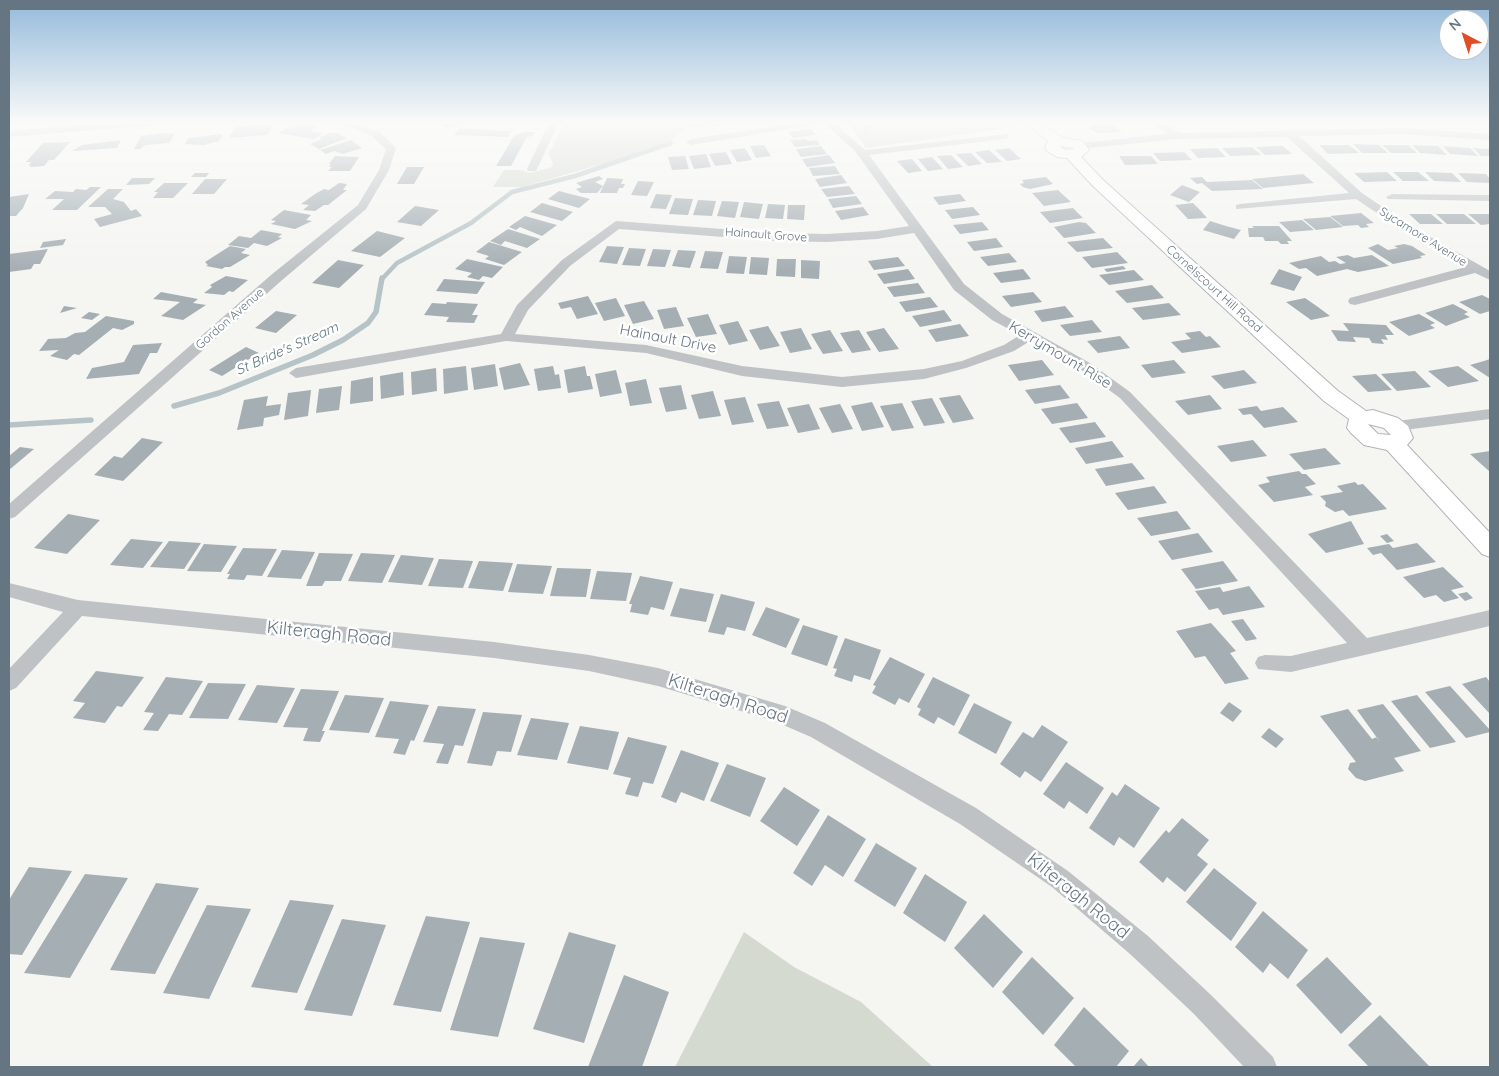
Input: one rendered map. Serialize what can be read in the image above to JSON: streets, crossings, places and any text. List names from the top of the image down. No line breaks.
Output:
{"streets":{"main road":["Cornelscourt Hill Road"],"street":["Hainault Grove","Sycamore Avenue","Gordon Avenue","Hainault Drive","Kerrymount Rise","Kilteragh Road"]},"crossings":[["Hainault Grove","Hainault Drive"],["Hainault Grove","Kerrymount Rise"],["Hainault Drive","Kerrymount Rise"]],"water":["St Bride's Stream"],"north":"top left"}
